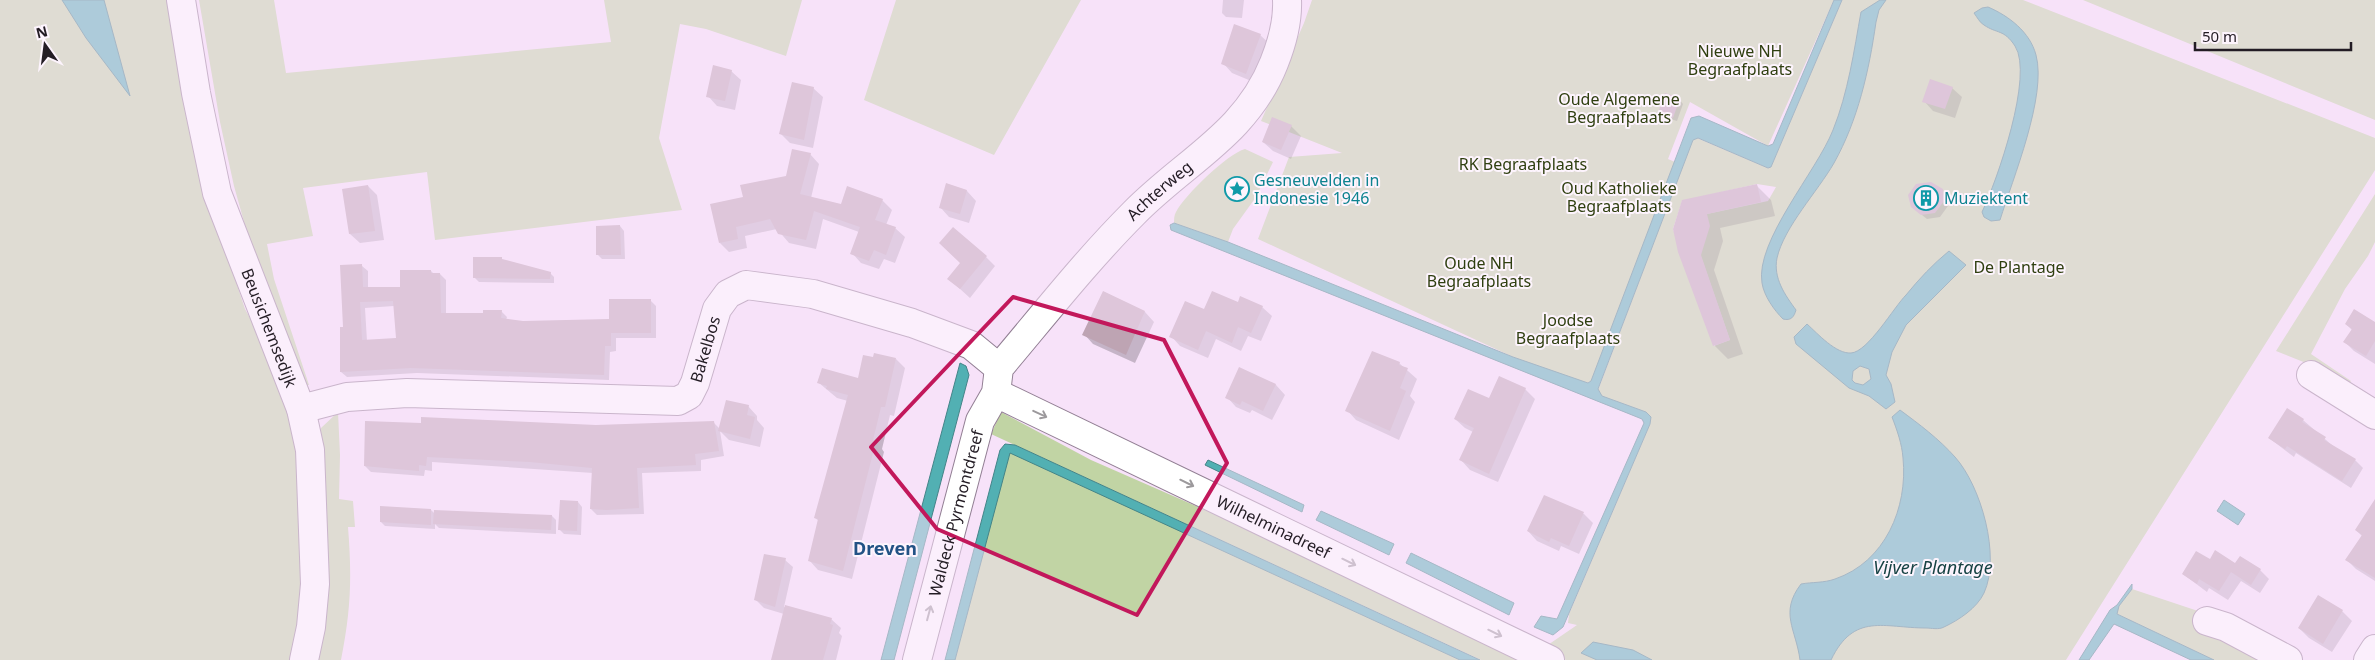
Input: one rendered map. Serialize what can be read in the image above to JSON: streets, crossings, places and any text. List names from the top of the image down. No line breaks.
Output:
{"streets":{"street":["Achterweg","Beusichemsedijk","Bakelbos","Waldeck Pyrmontdreef","Wilhelminadreef"]},"crossings":[["Achterweg","Bakelbos"],["Achterweg","Waldeck Pyrmontdreef"],["Achterweg","Wilhelminadreef"],["Beusichemsedijk","Bakelbos"],["Bakelbos","Waldeck Pyrmontdreef"],["Bakelbos","Wilhelminadreef"],["Waldeck Pyrmontdreef","Wilhelminadreef"]],"one_way":["Waldeck Pyrmontdreef","Wilhelminadreef"],"districts":["Dreven"],"water":["Vijver Plantage"],"parks":["Nieuwe NH Begraafplaats","Oude Algemene Begraafplaats","RK Begraafplaats","Oud Katholieke Begraafplaats","Oude NH Begraafplaats","De Plantage","Joodse Begraafplaats"],"places":{"place":["Gesneuvelden in Indonesie 1946"],"building":["Muziektent"]},"scale_bar":"50 m","north":"top"}
